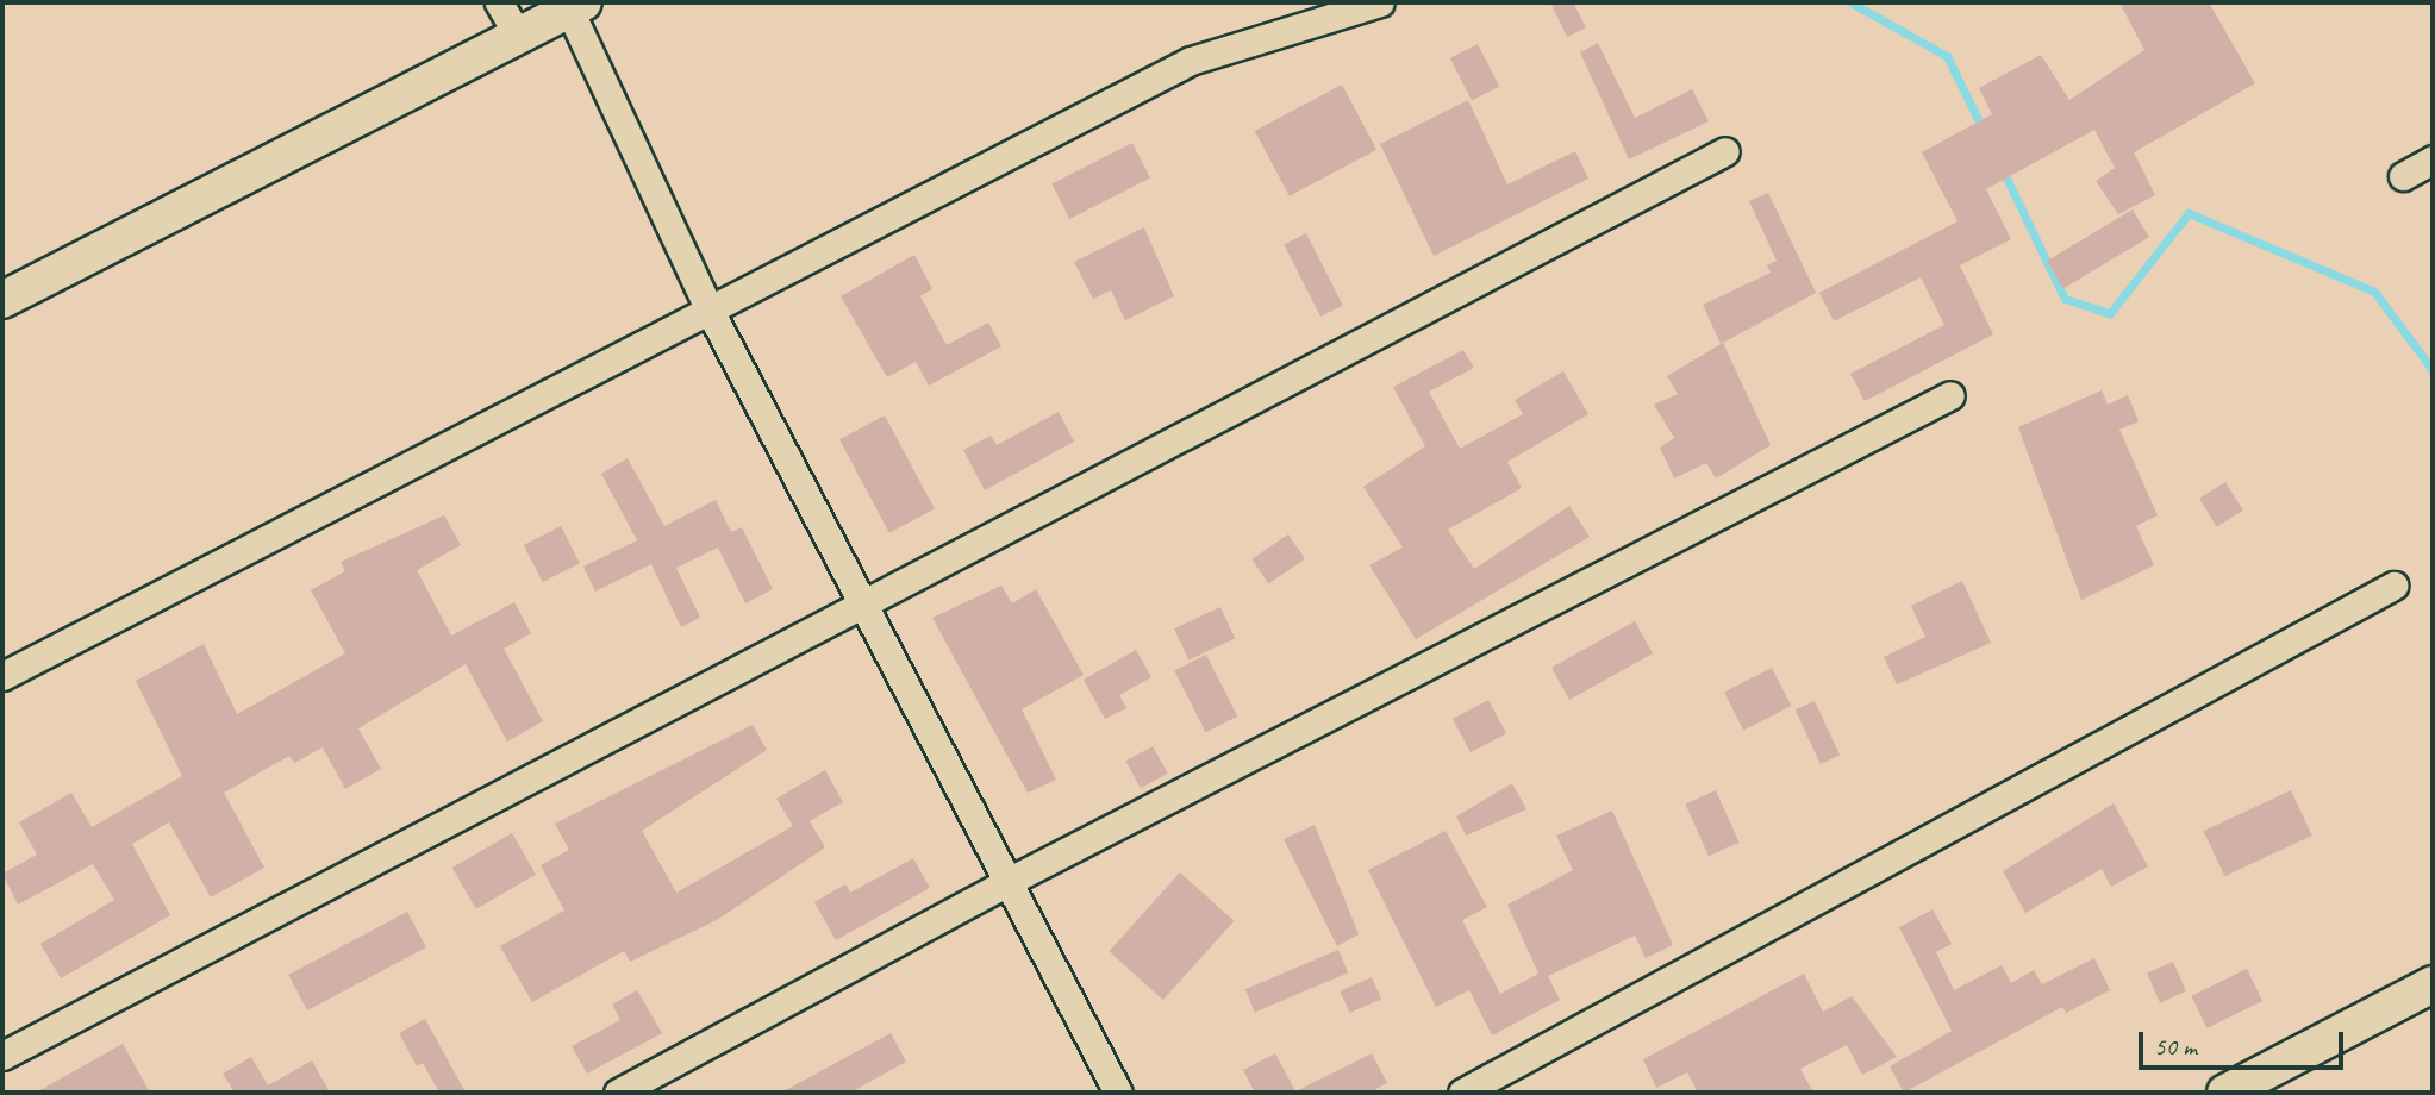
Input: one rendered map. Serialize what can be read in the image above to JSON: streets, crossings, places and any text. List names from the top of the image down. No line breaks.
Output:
{"scale_bar":"50 m"}
